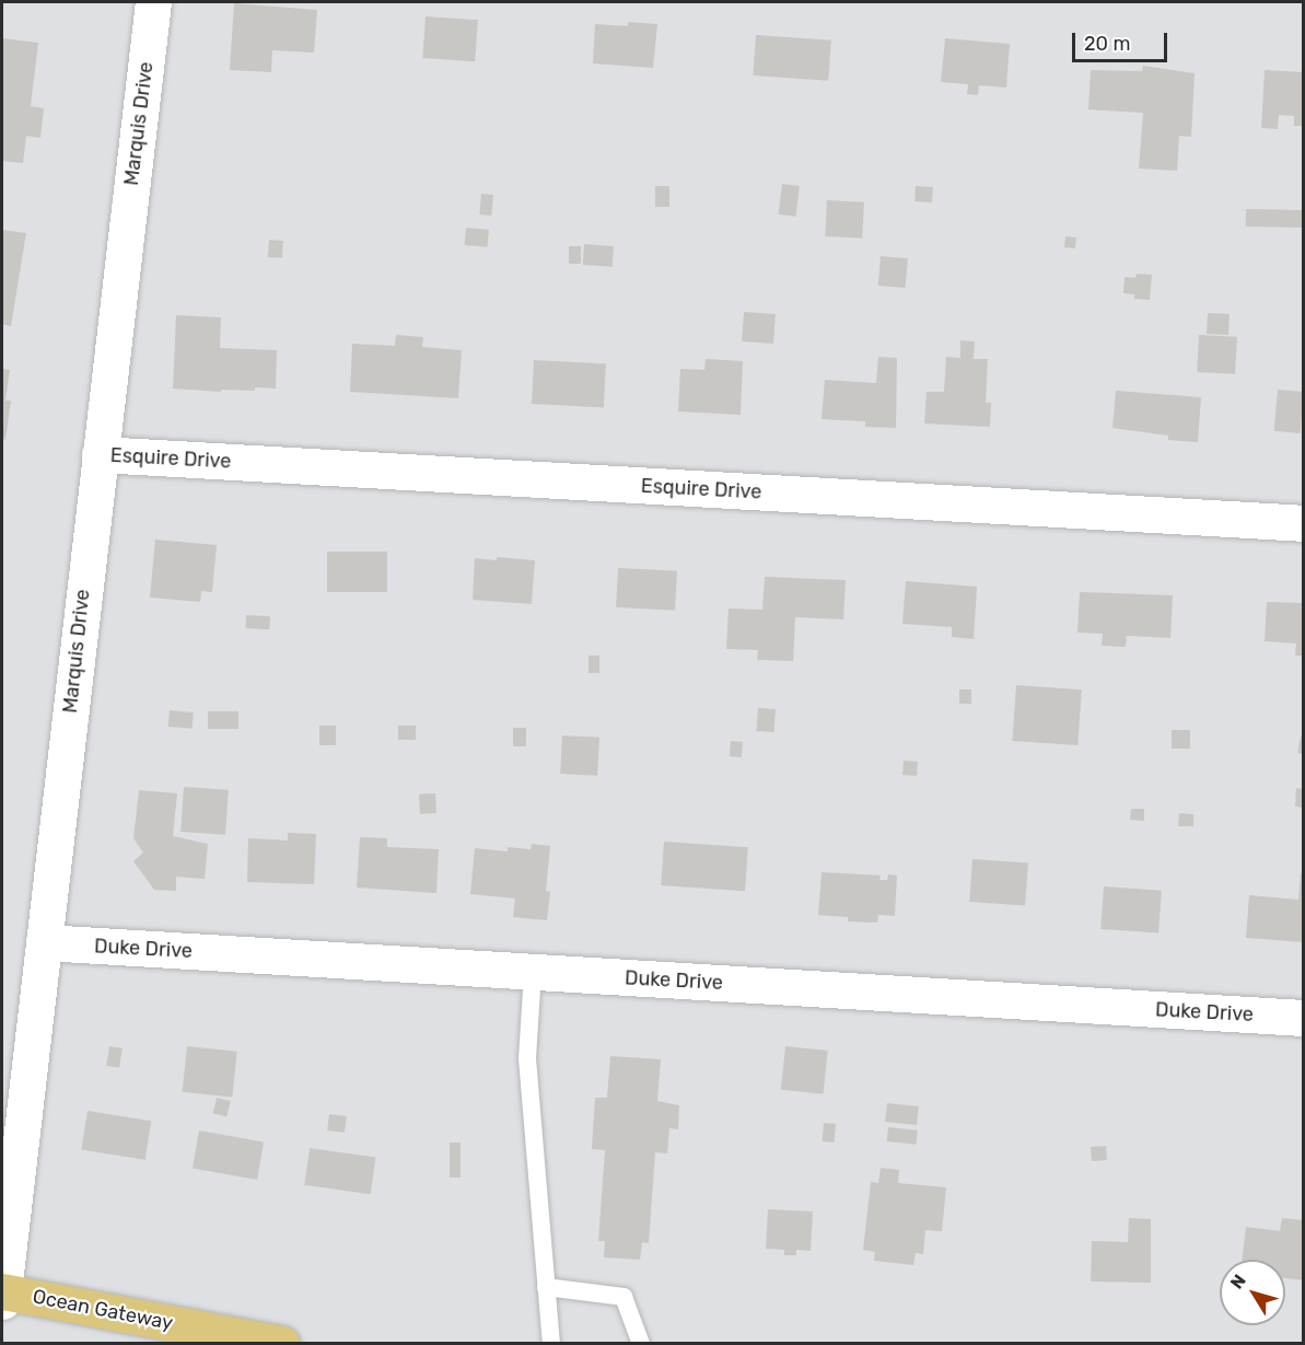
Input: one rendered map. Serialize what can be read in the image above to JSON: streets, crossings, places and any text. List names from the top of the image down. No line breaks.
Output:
{"streets":{"main road":["Ocean Gateway"],"street":["Marquis Drive","Esquire Drive","Duke Drive"]},"crossings":[["Marquis Drive","Esquire Drive"],["Marquis Drive","Duke Drive"],["Marquis Drive","Ocean Gateway"]],"scale_bar":"20 m","north":"top left"}
